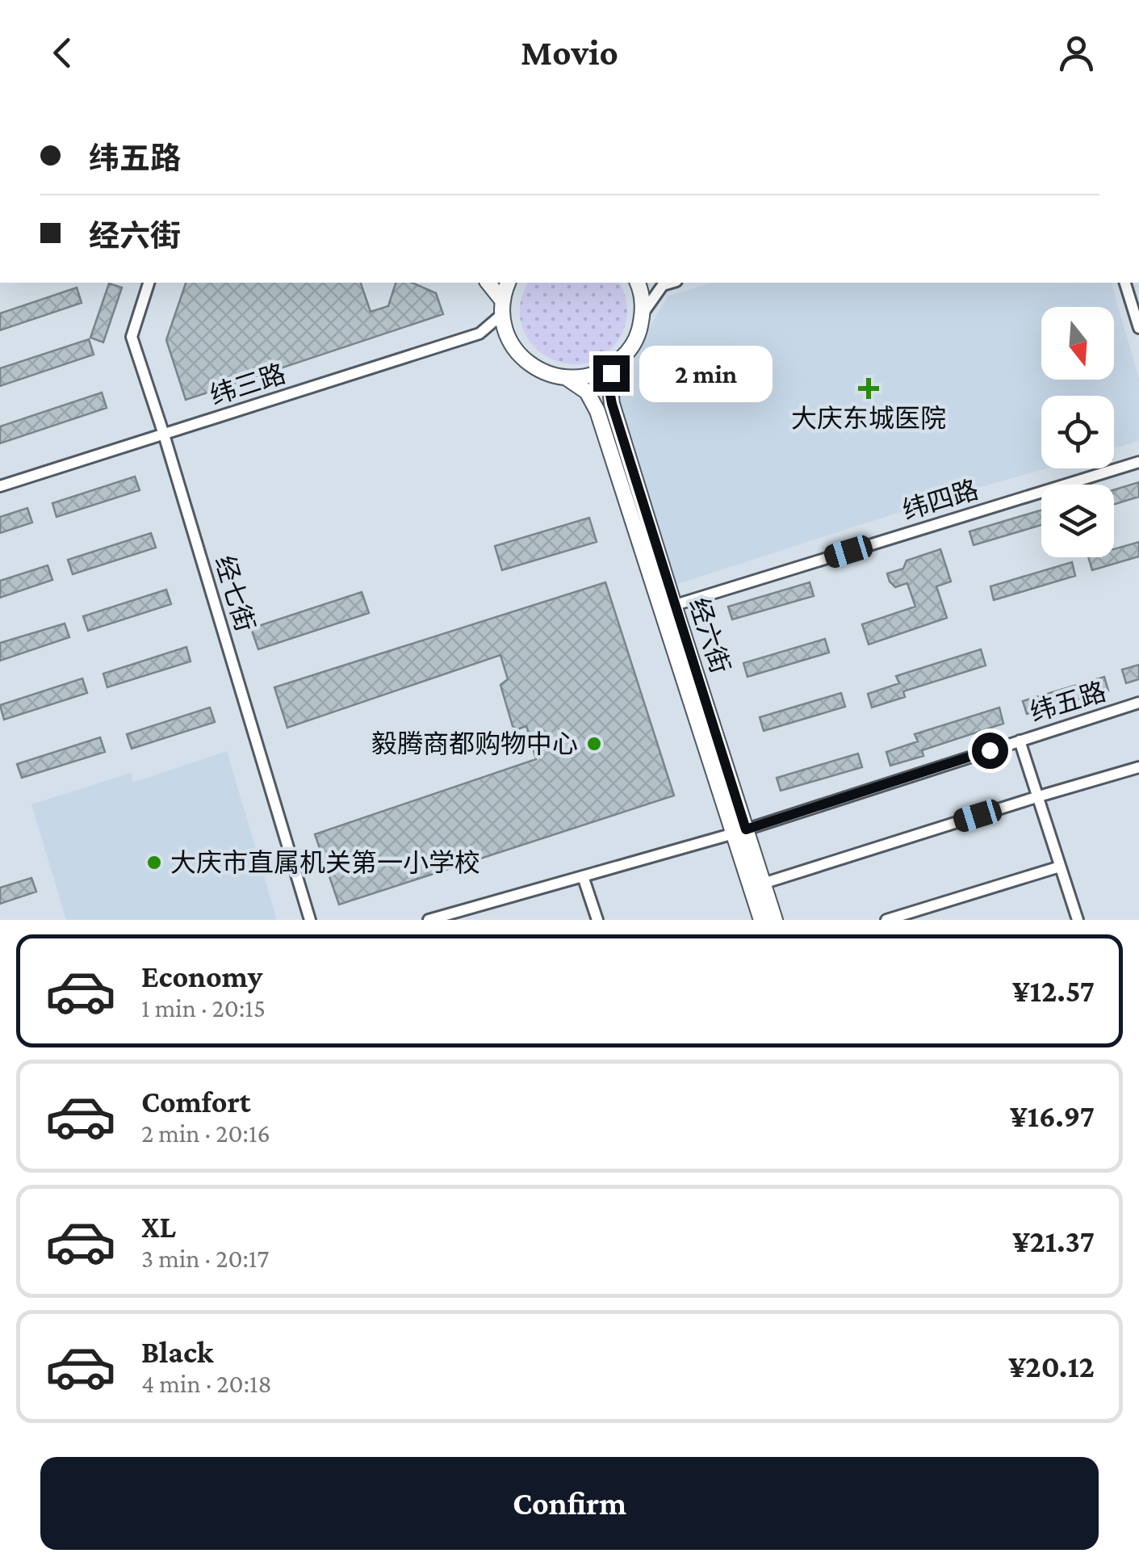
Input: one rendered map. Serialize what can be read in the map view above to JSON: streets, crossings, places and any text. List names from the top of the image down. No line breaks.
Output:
{"streets":{"main road":["经六街"],"street":["纬三路","纬四路","经七街","纬五路"]},"crossings":[["纬三路","经七街"],["纬四路","经六街"],["经六街","纬五路"]],"places":{"health":["大庆东城医院"],"other":["毅腾商都购物中心","大庆市直属机关第一小学校"]},"north":"bottom","page":{"header":"Movio","banner":["纬五路","经六街"],"bubble":"2 min","list":[{"name":"Economy","note":"1 min · 20:15","value":"¥12.57"},{"name":"Comfort","note":"2 min · 20:16","value":"¥16.97"},{"name":"XL","note":"3 min · 20:17","value":"¥21.37"},{"name":"Black","note":"4 min · 20:18","value":"¥20.12"}],"buttons":"Confirm"}}
